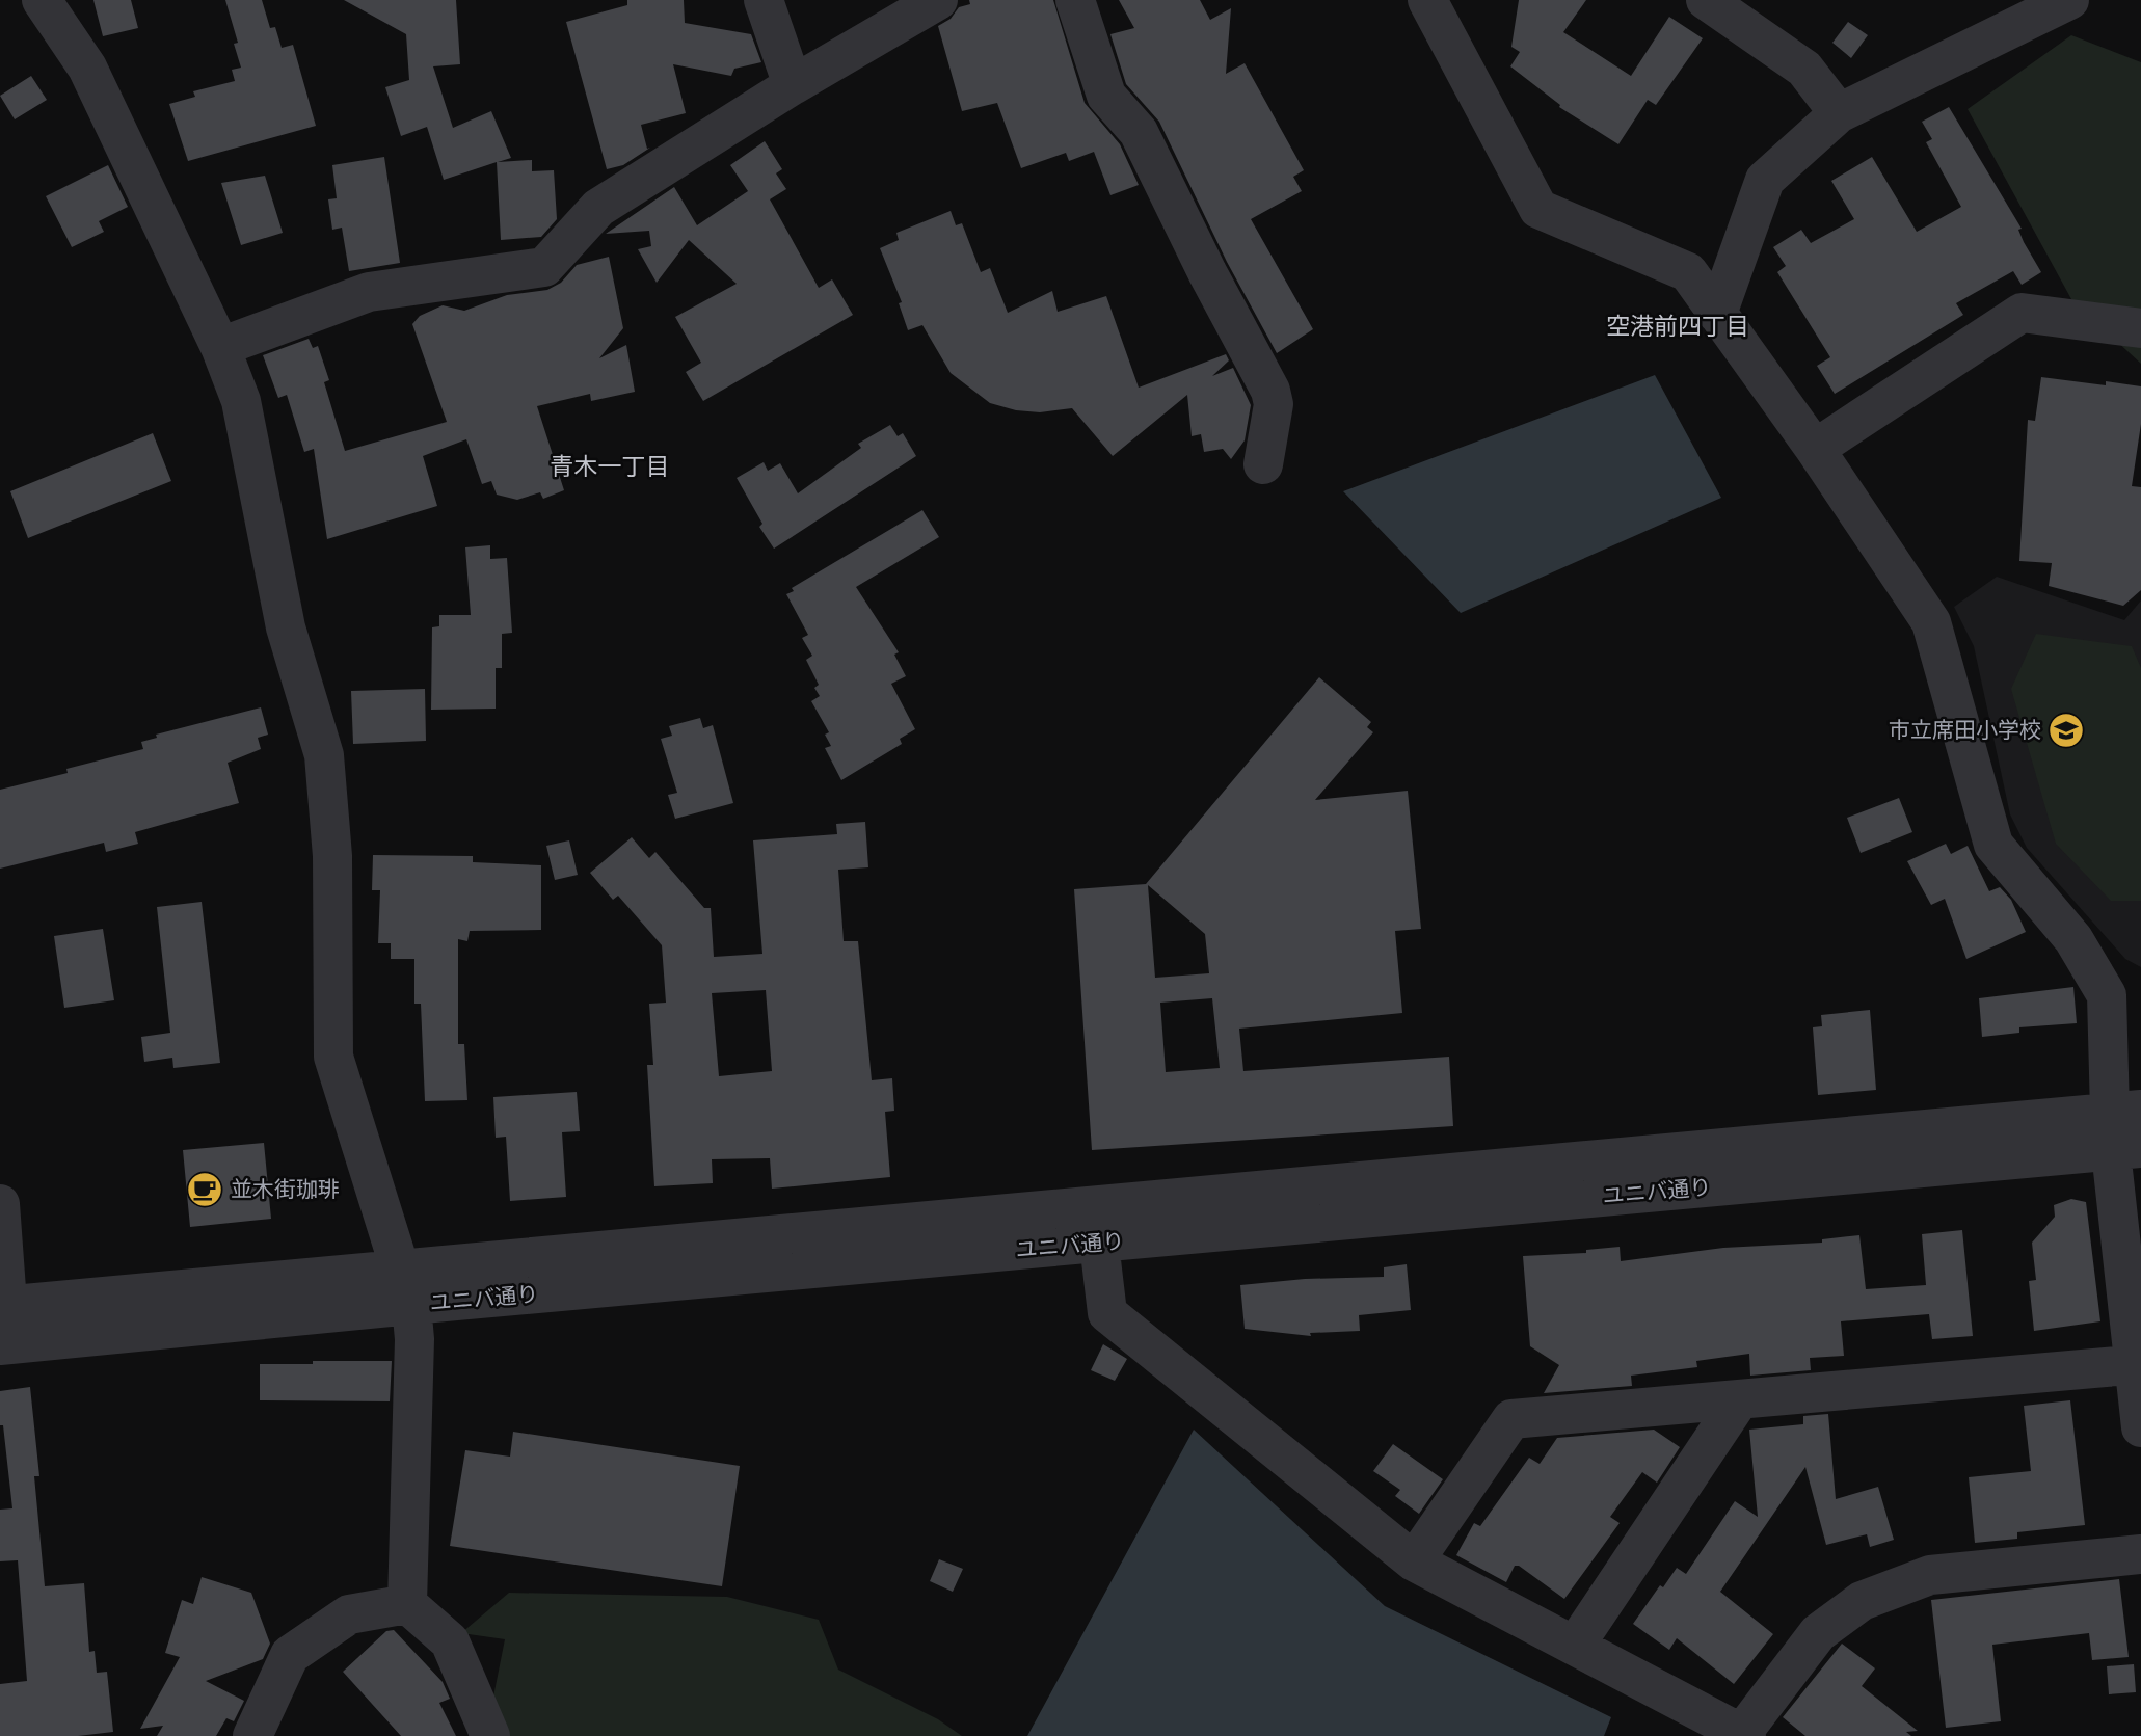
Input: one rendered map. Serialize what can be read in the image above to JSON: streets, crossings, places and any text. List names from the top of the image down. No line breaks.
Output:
{"streets":{"street":["ユニバ通り"]},"districts":["空港前四丁目","青木一丁目"],"places":{"school or university":["市立席田小学校"],"cafe":["並木街珈琲"]}}
